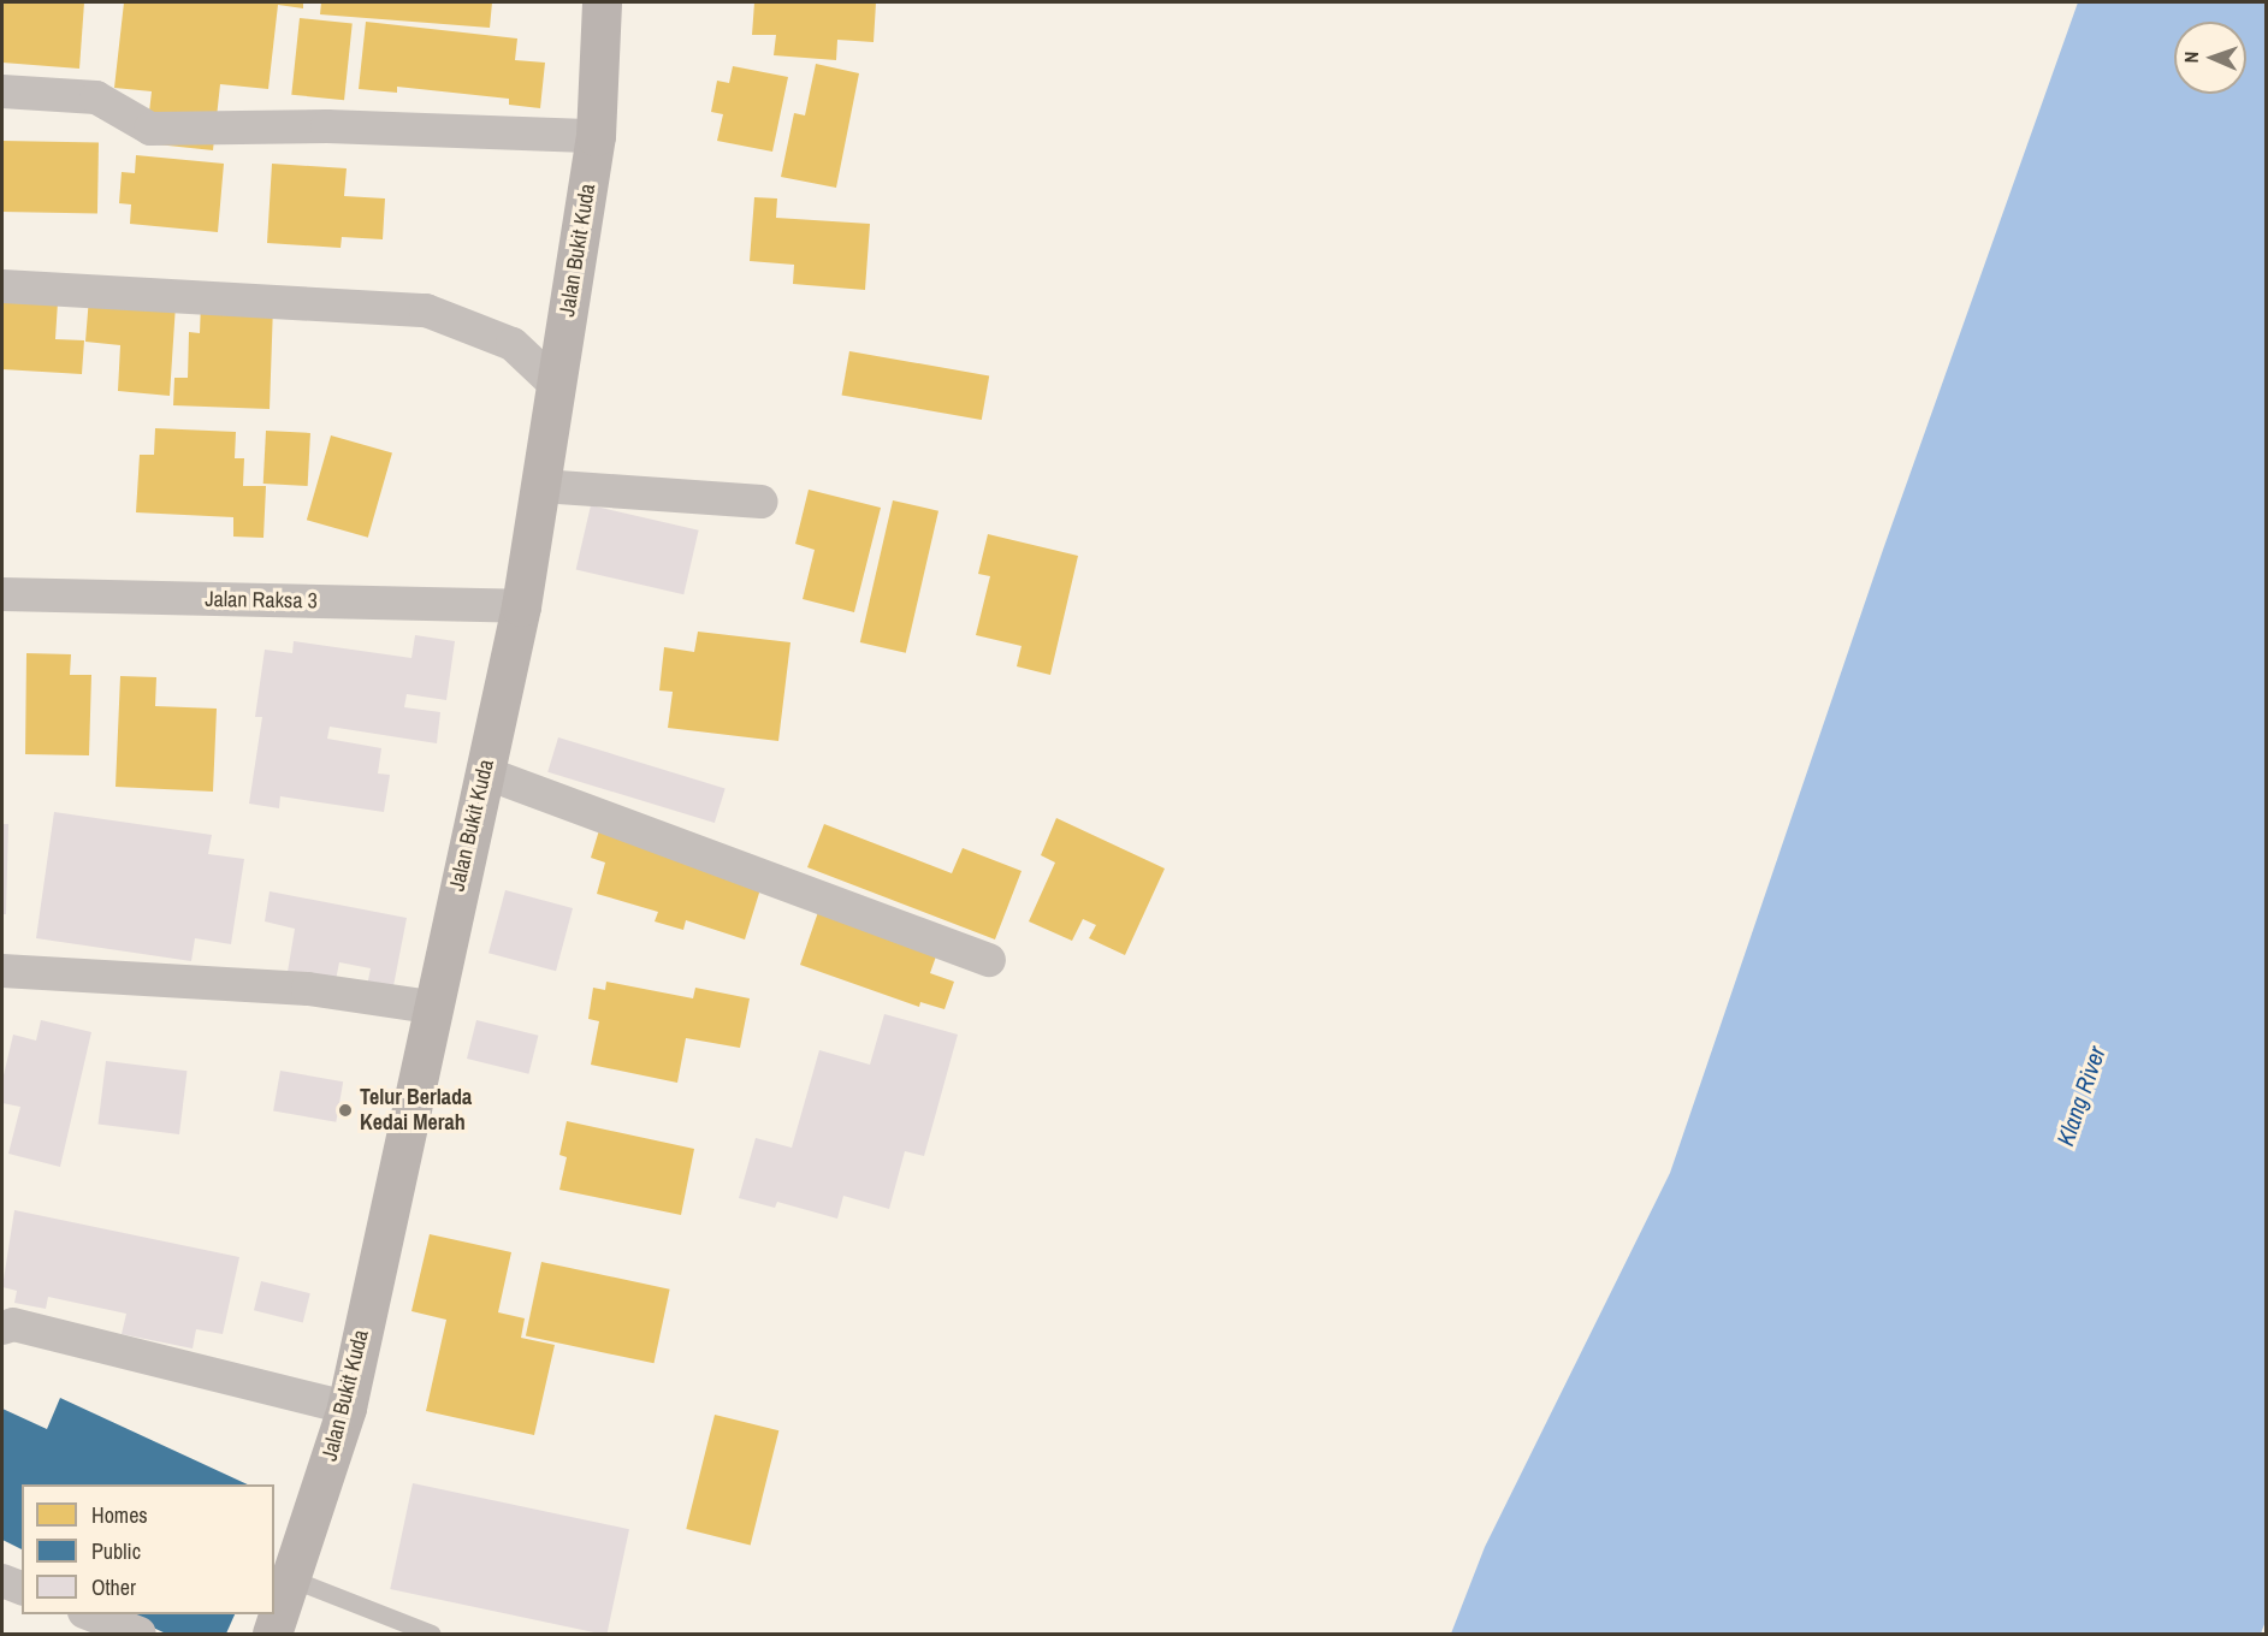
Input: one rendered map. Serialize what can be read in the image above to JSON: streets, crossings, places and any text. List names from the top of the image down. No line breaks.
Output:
{"streets":{"street":["Jalan Bukit Kuda","Jalan Raksa 3"]},"crossings":[["Jalan Bukit Kuda","Jalan Raksa 3"]],"water":["Klang River"],"places":["Telur Berlada Kedai Merah"],"legend":["Homes","Public","Other"],"north":"left"}
